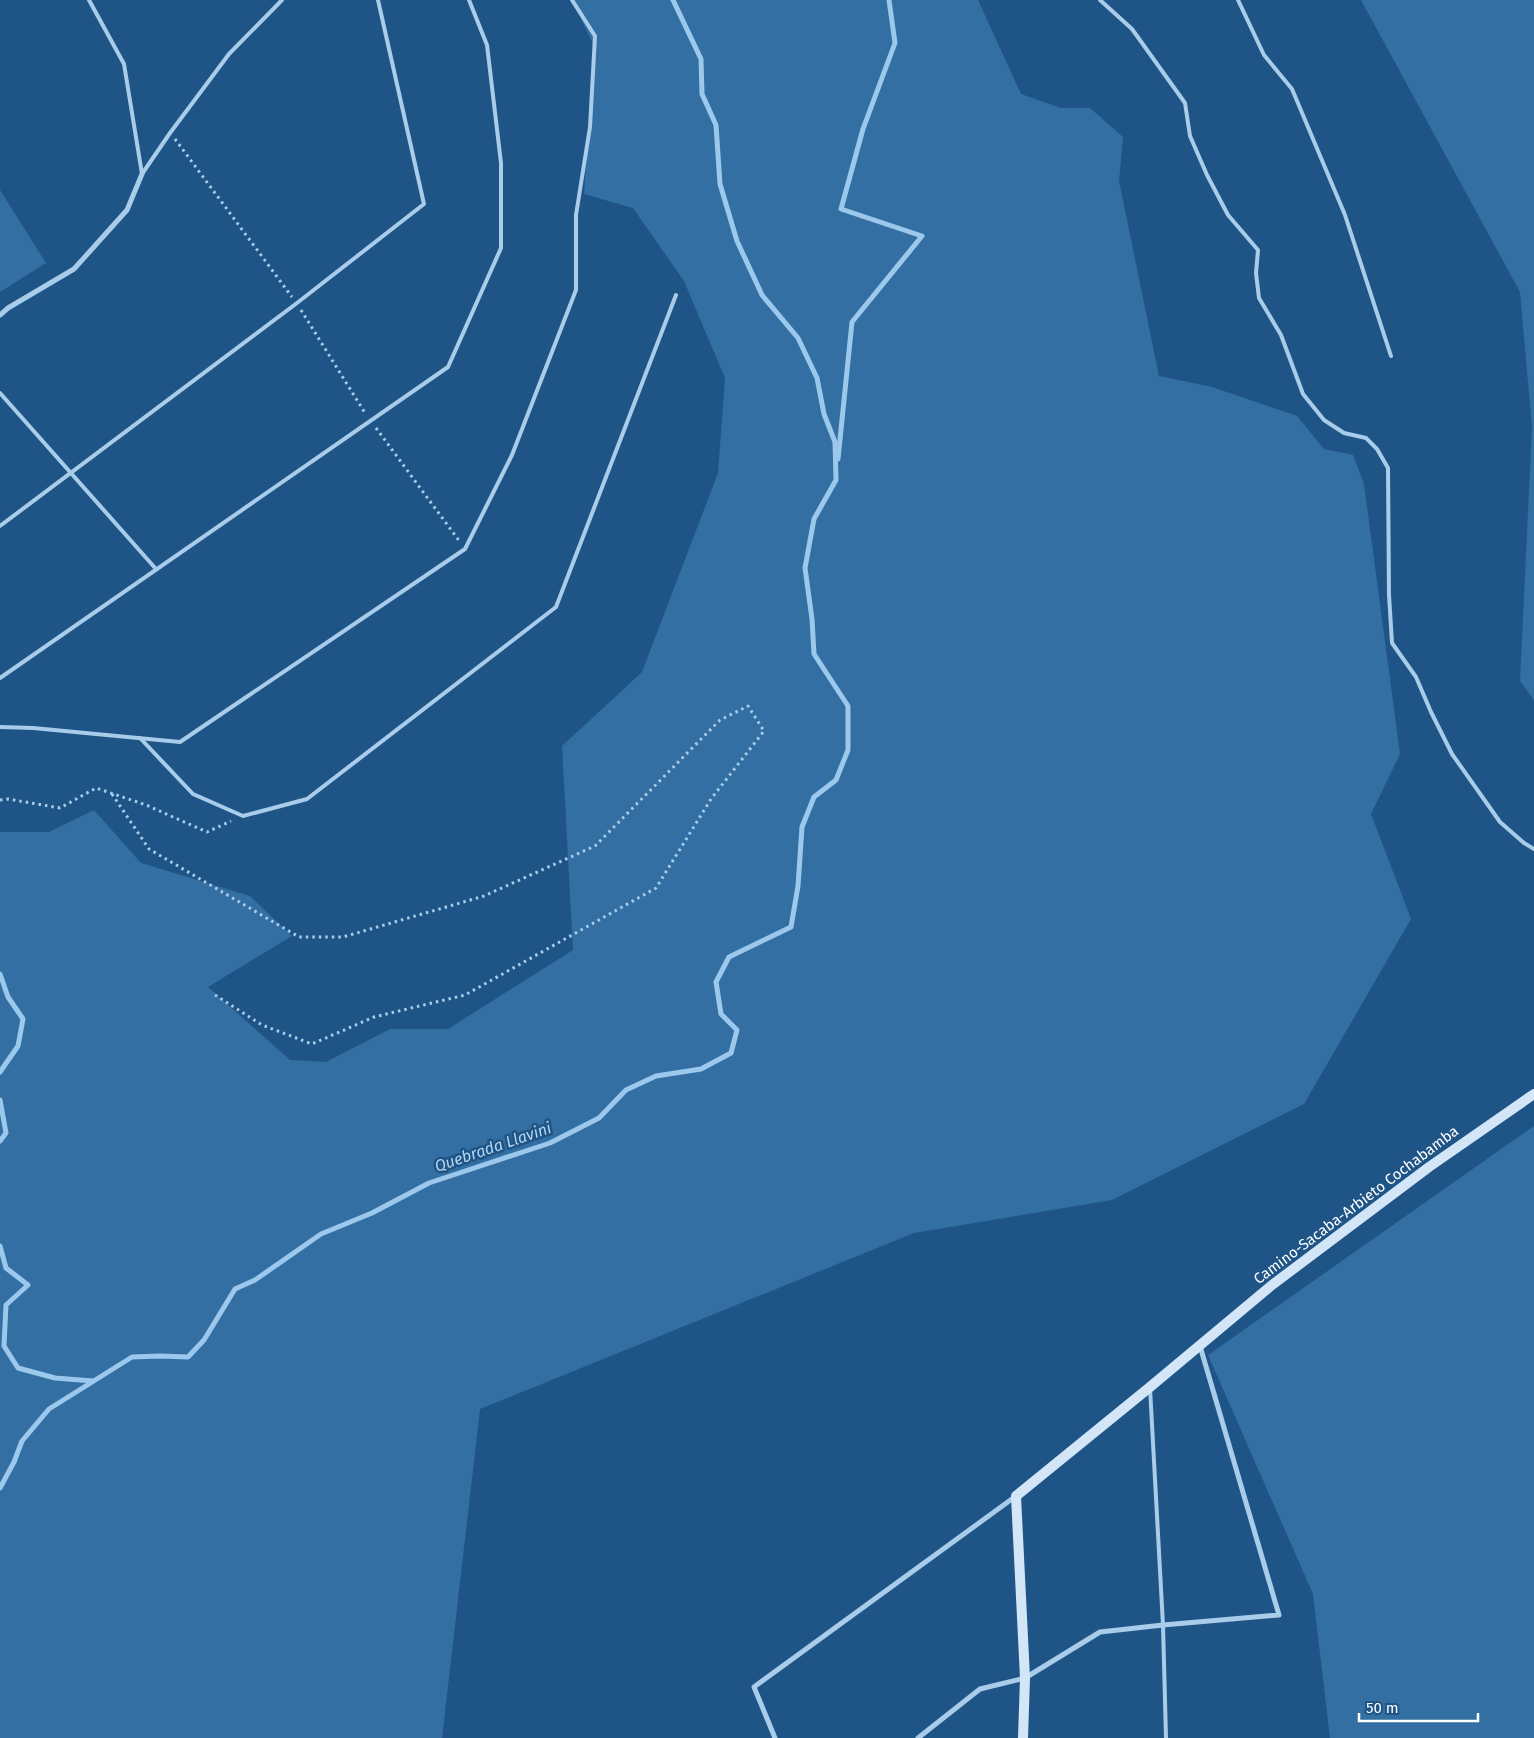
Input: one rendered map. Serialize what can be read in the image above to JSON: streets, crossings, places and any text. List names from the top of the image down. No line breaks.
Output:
{"streets":{"street":["Camino-Sacaba-Arbieto Cochabamba"]},"water":["Quebrada Llavini"],"scale_bar":"50 m"}
